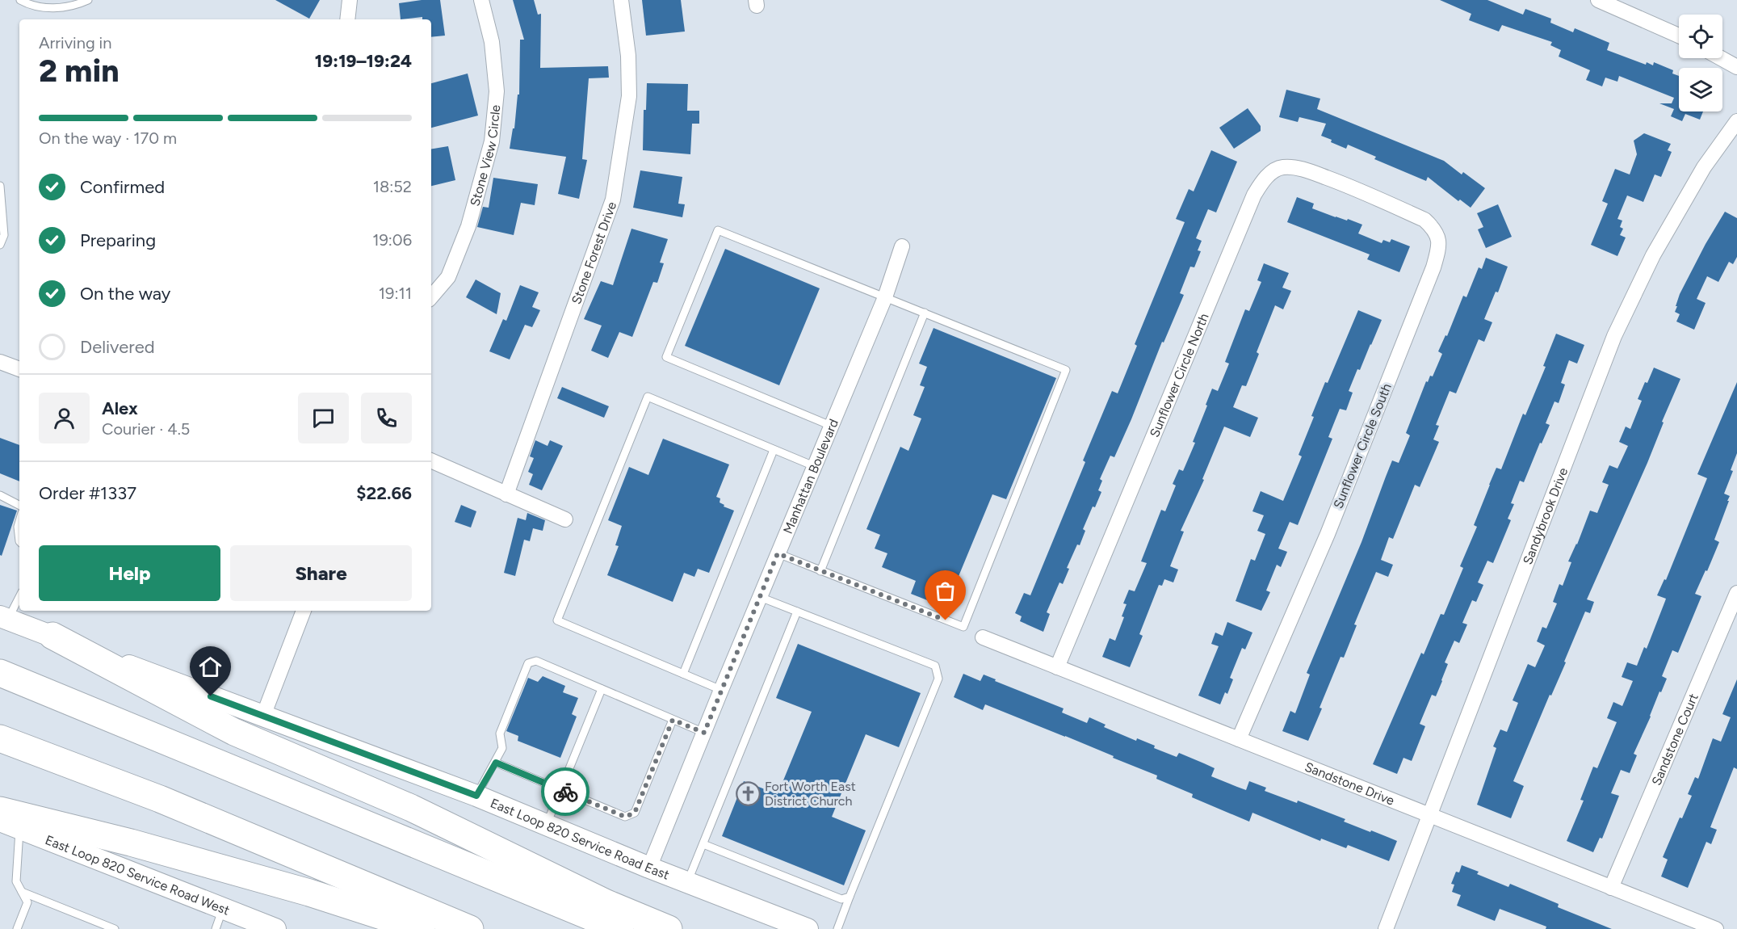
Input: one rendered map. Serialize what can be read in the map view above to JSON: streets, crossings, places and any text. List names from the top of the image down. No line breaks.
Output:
{"streets":{"main road":["East Loop 820 Service Road East","East Loop 820 Service Road West"],"street":["Stone View Circle","Stone Forest Drive","Sunflower Circle North","Sunflower Circle South","Manhattan Boulevard","Sandybrook Drive","Sandstone Court","Sandstone Drive"]},"crossings":[["Sunflower Circle North","Sunflower Circle South"],["Sunflower Circle North","Sandstone Drive"],["Sunflower Circle South","Sandstone Drive"],["Manhattan Boulevard","East Loop 820 Service Road East"],["Sandybrook Drive","Sandstone Drive"],["Sandstone Court","Sandstone Drive"]],"places":{"church":["Fort Worth East District Church"]},"page":{"heading":["2 min","Arriving in","19:19–19:24"],"panel":["Alex","Courier · 4.5","Order #1337","$22.66"],"bar":"On the way · 170 m","list":[["Confirmed","18:52"],["Preparing","19:06"],["On the way","19:11"],"Delivered"],"buttons":["Help","Share"]}}
